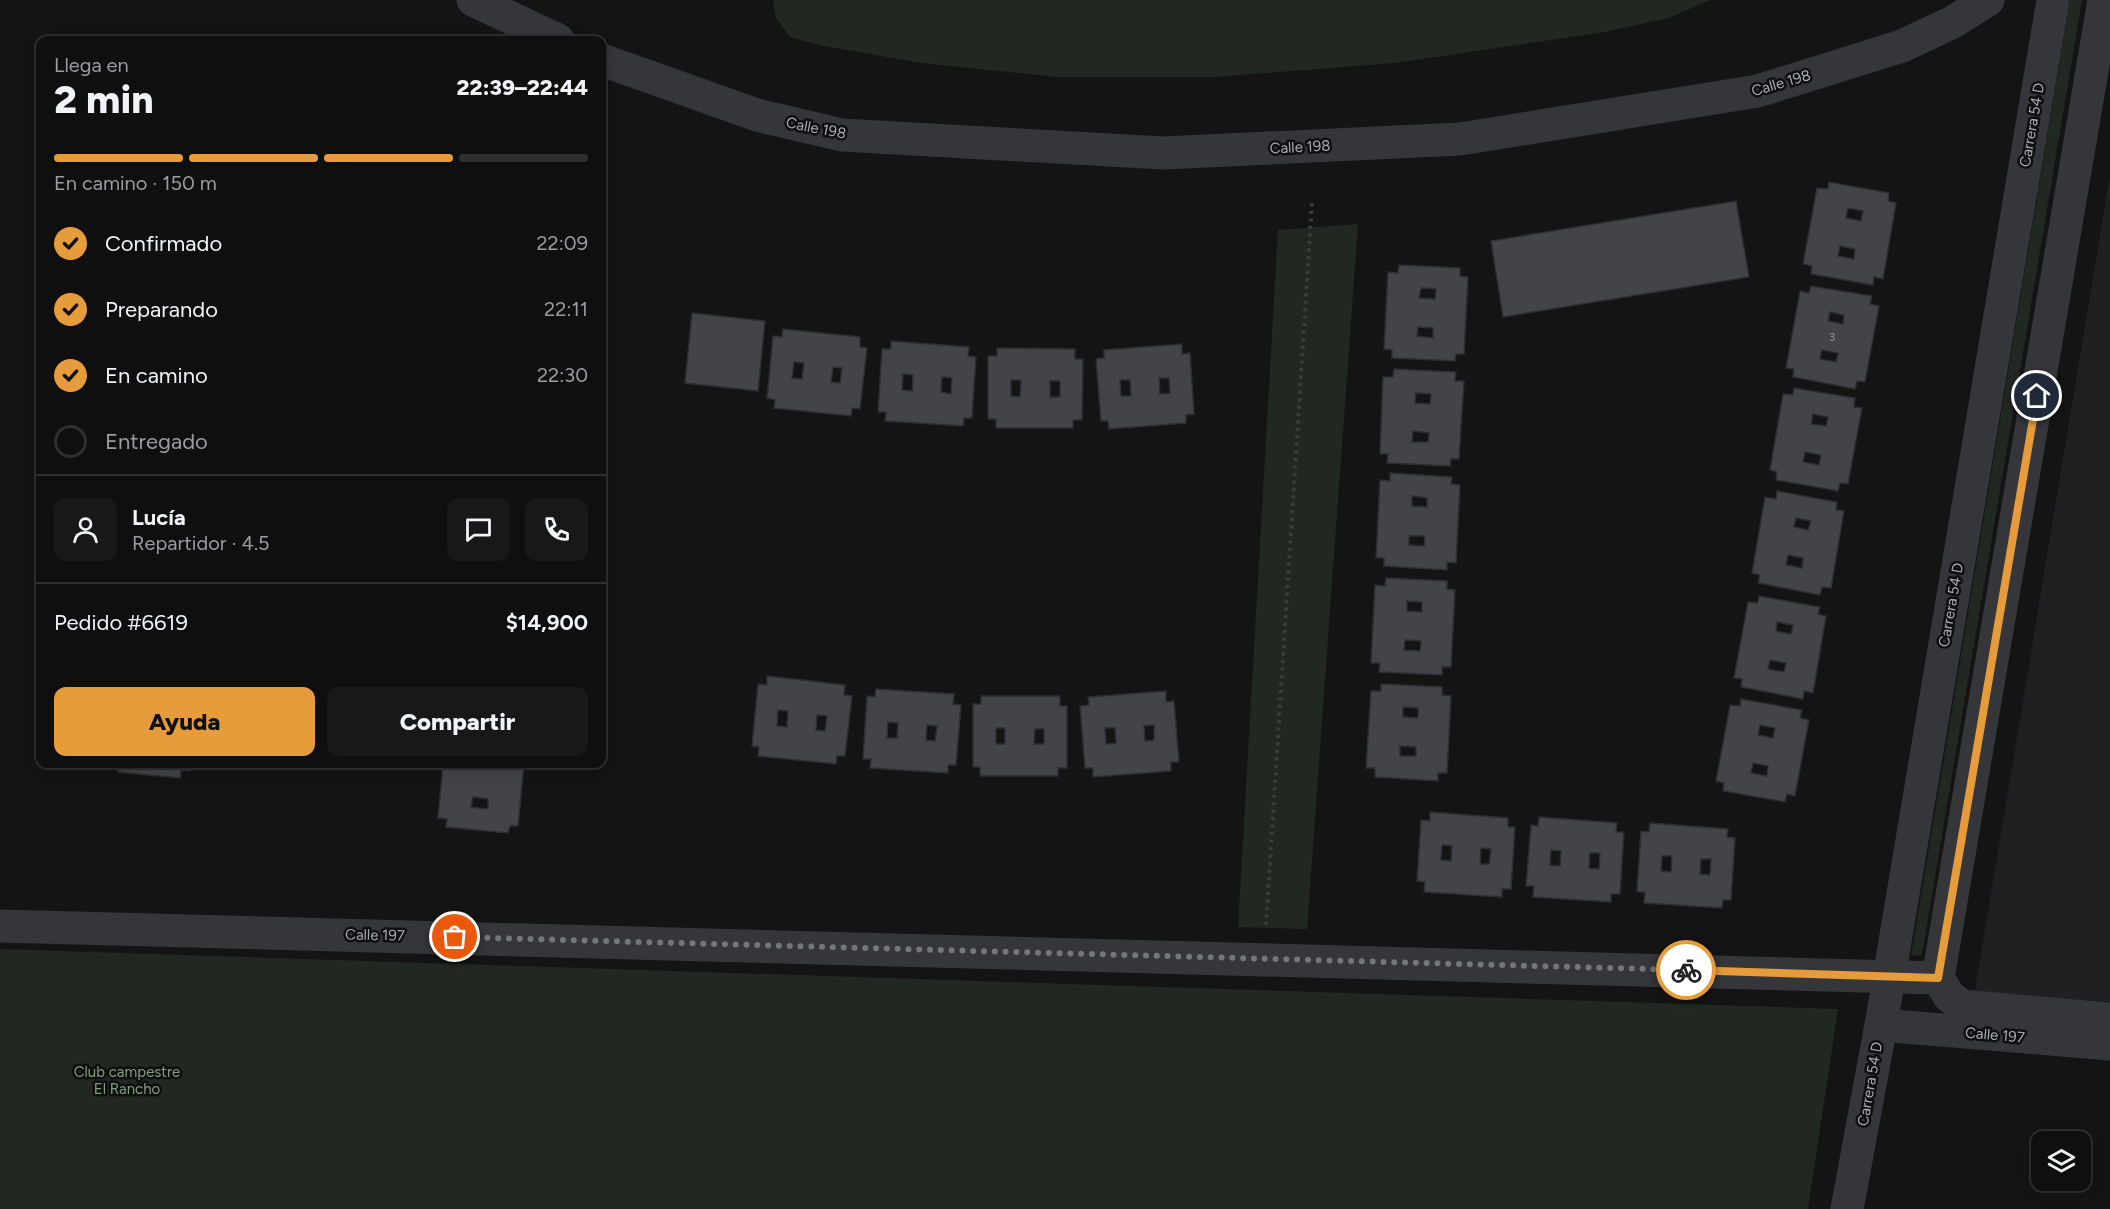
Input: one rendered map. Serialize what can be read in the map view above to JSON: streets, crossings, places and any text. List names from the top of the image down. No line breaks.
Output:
{"streets":{"street":["Calle 198","Carrera 54 D","Calle 197"]},"crossings":[["Carrera 54 D","Calle 197"]],"parks":["Club campestre El Rancho"],"house_numbers":["3"],"page":{"heading":["2 min","Llega en","22:39–22:44"],"panel":["Lucía","Repartidor · 4.5","Pedido #6619","$14,900"],"bar":"En camino · 150 m","list":[["Confirmado","22:09"],["Preparando","22:11"],["En camino","22:30"],"Entregado"],"buttons":["Ayuda","Compartir"]}}
